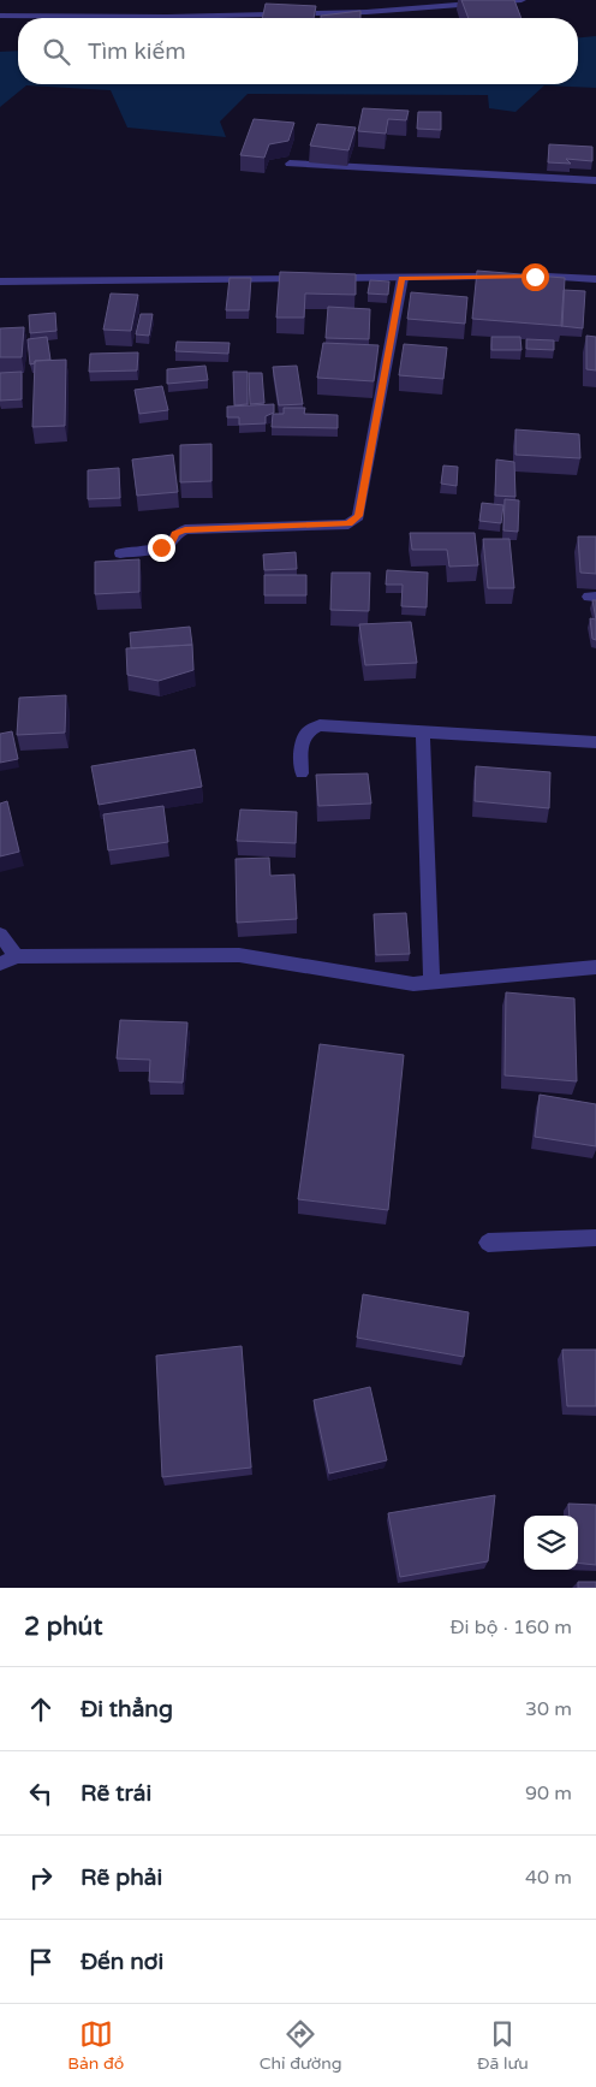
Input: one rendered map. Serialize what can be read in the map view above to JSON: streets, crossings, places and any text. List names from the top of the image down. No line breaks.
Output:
{"page":{"search":"Tìm kiếm","heading":["2 phút","Đi bộ · 160 m"],"list":[["Đi thẳng","30 m"],["Rẽ trái","90 m"],["Rẽ phải","40 m"],"Đến nơi"],"nav":["Bản đồ","Chỉ đường","Đã lưu"]}}
